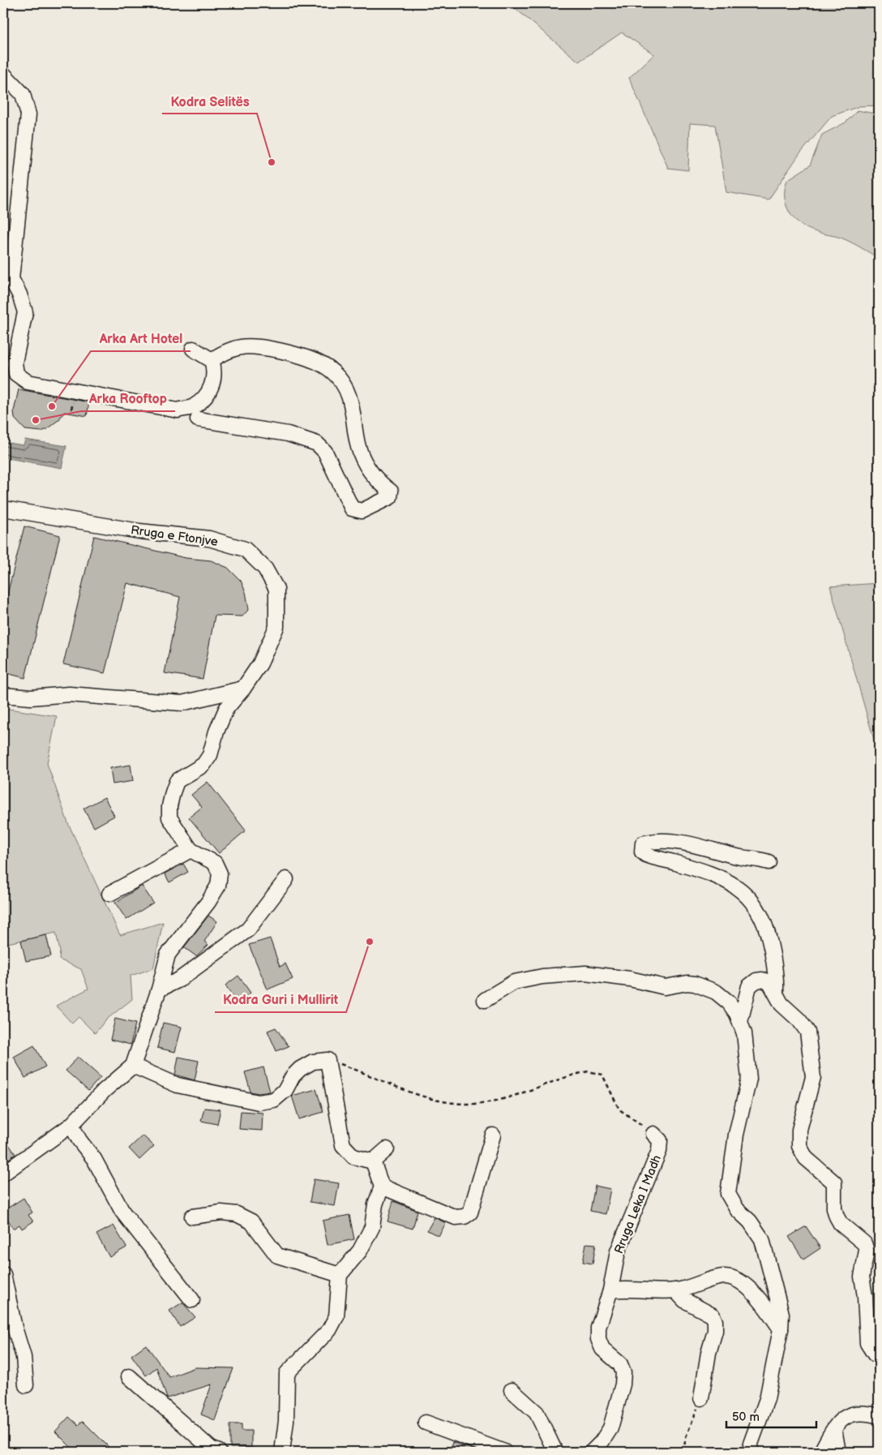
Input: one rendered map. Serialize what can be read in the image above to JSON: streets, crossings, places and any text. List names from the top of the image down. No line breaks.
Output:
{"streets":{"street":["Rruga e Ftonjve","Rruga Leka I Madh"]},"places":["Kodra Selitës","Arka Art Hotel","Arka Rooftop","Kodra Guri i Mullirit"],"scale_bar":"50 m"}
